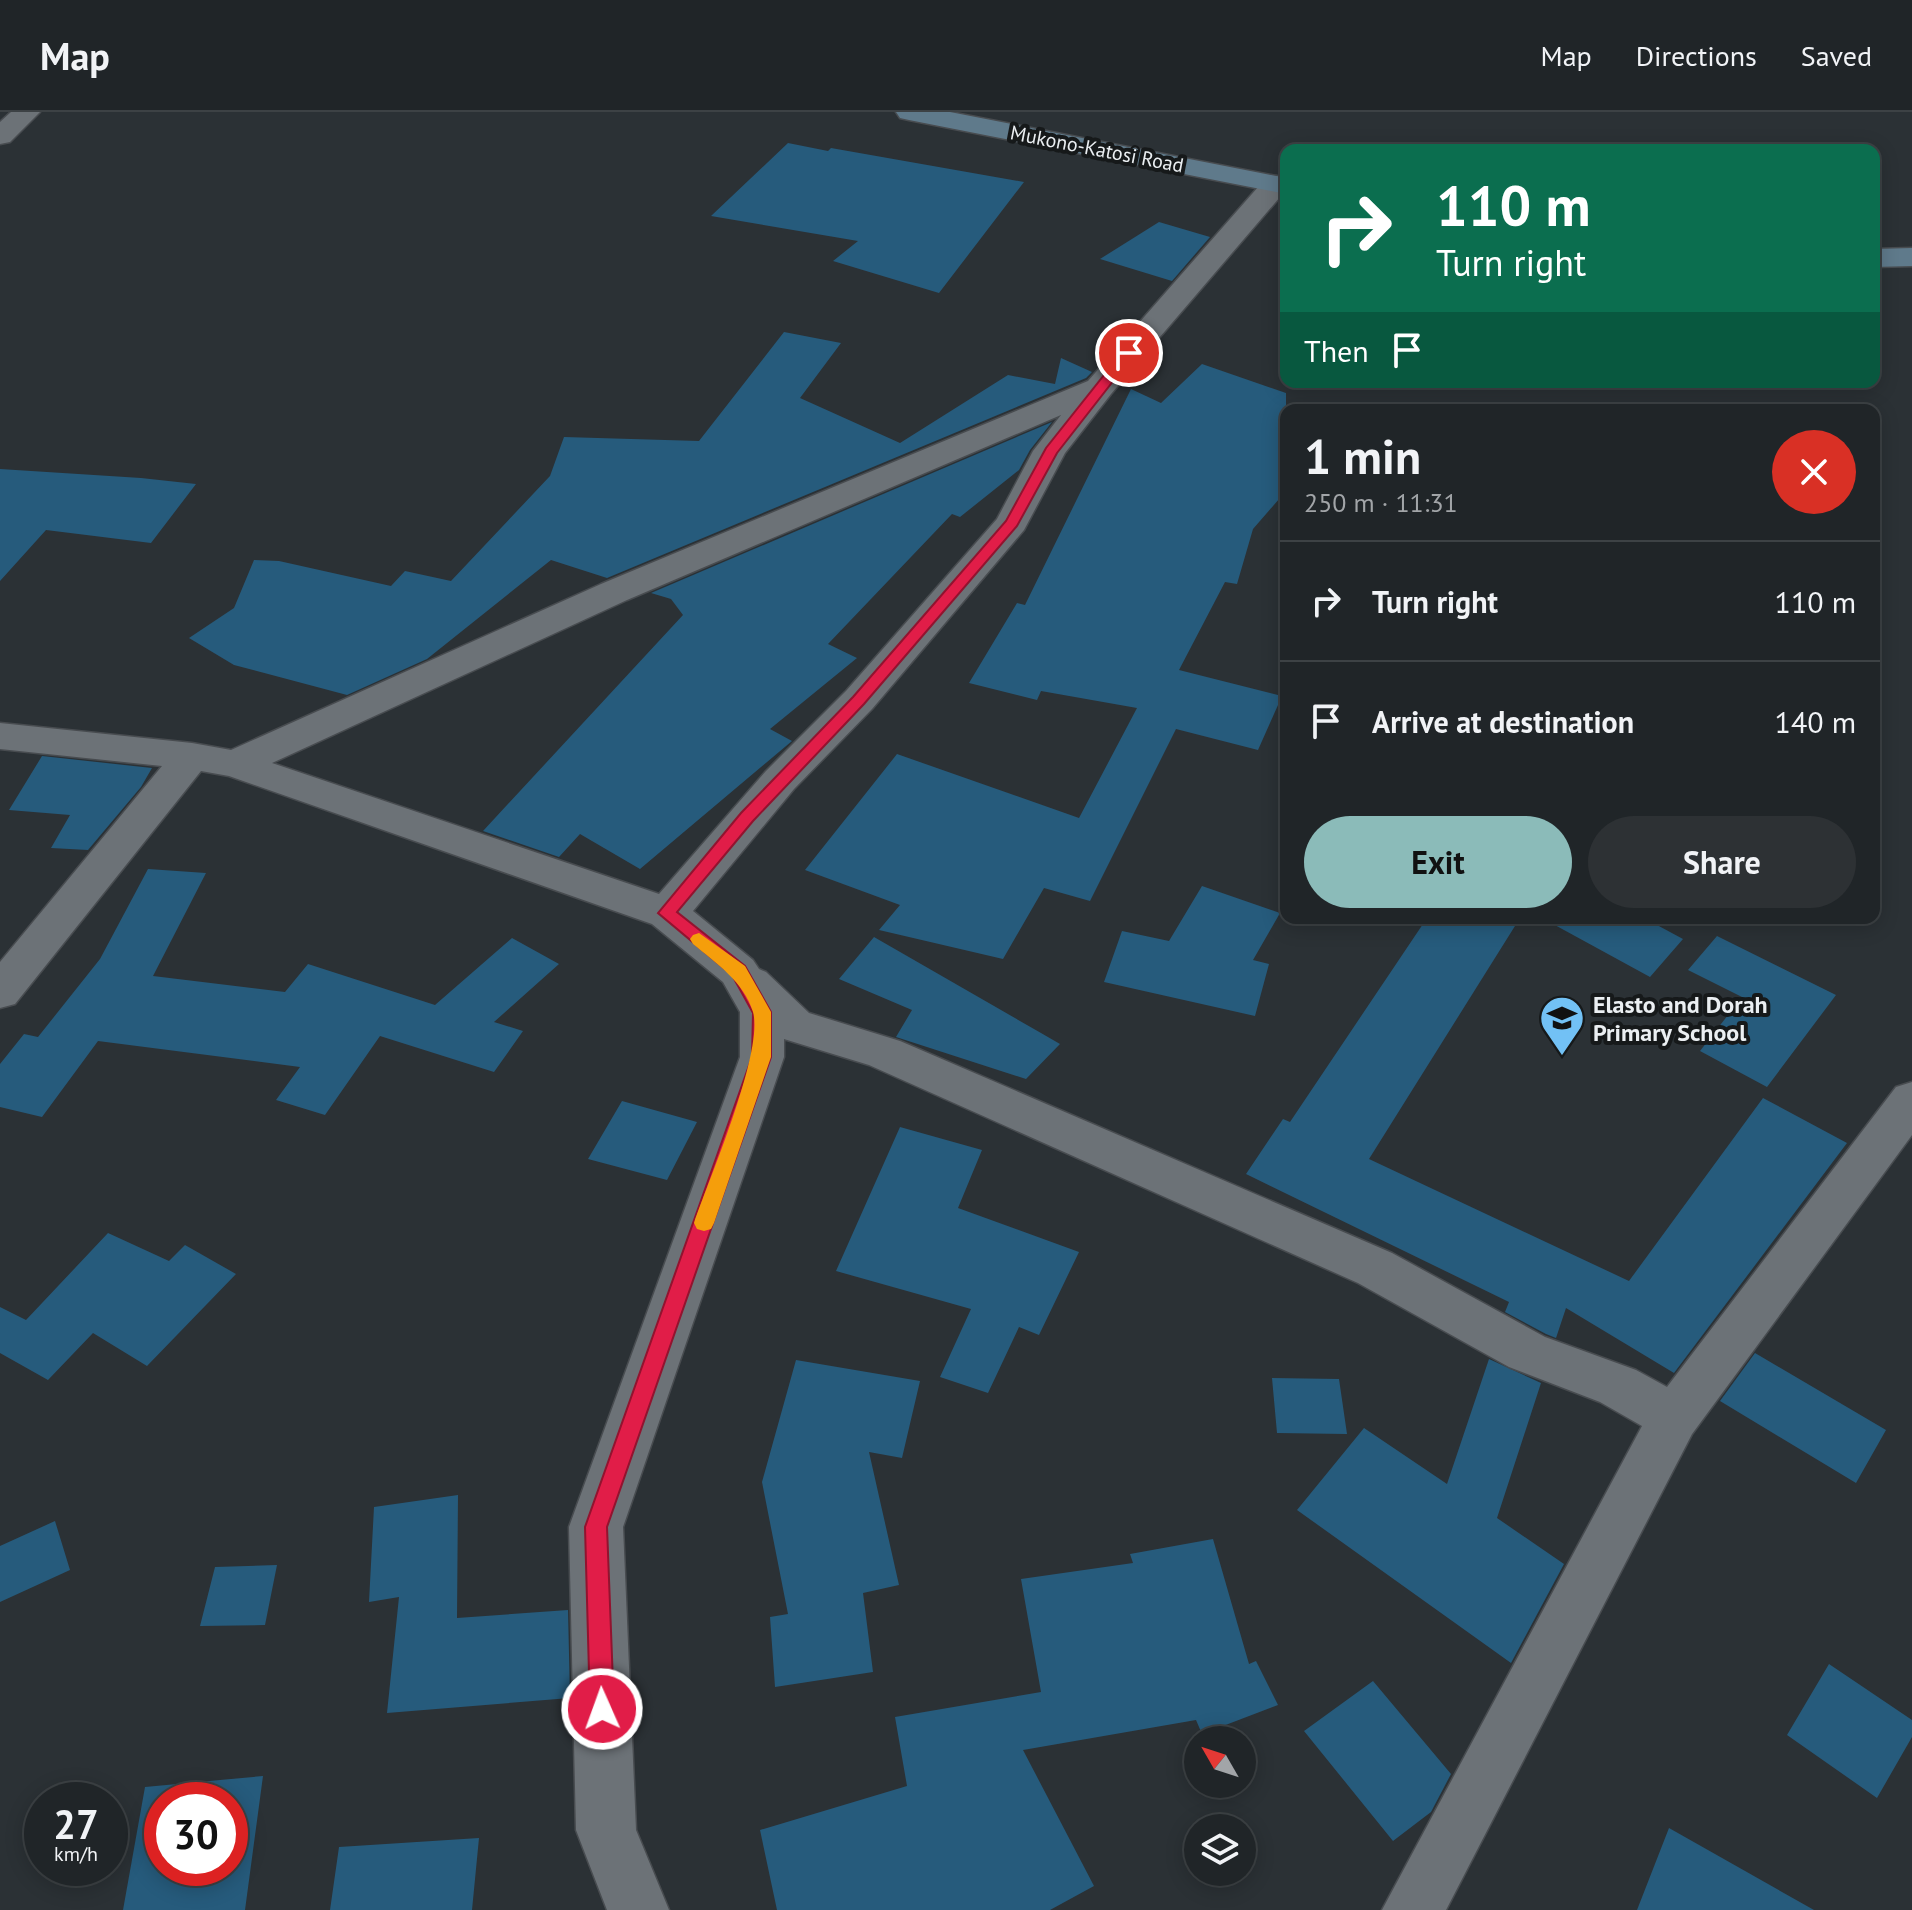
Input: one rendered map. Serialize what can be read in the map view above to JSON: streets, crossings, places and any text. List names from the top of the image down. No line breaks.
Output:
{"streets":{"main road":["Mukono-Katosi Road"]},"places":{"school or university":["Elasto and Dorah Primary School"]},"north":"top left","page":{"header":"Map","nav":["Map","Directions","Saved"],"turn":["110 m","Turn right"],"then":"Then","heading":["1 min","250 m · 11:31"],"list":[{"name":"Turn right","value":"110 m"},{"name":"Arrive at destination","value":"140 m"}],"buttons":["Exit","Share"],"speed":"27 km/h","limit":"30"}}
